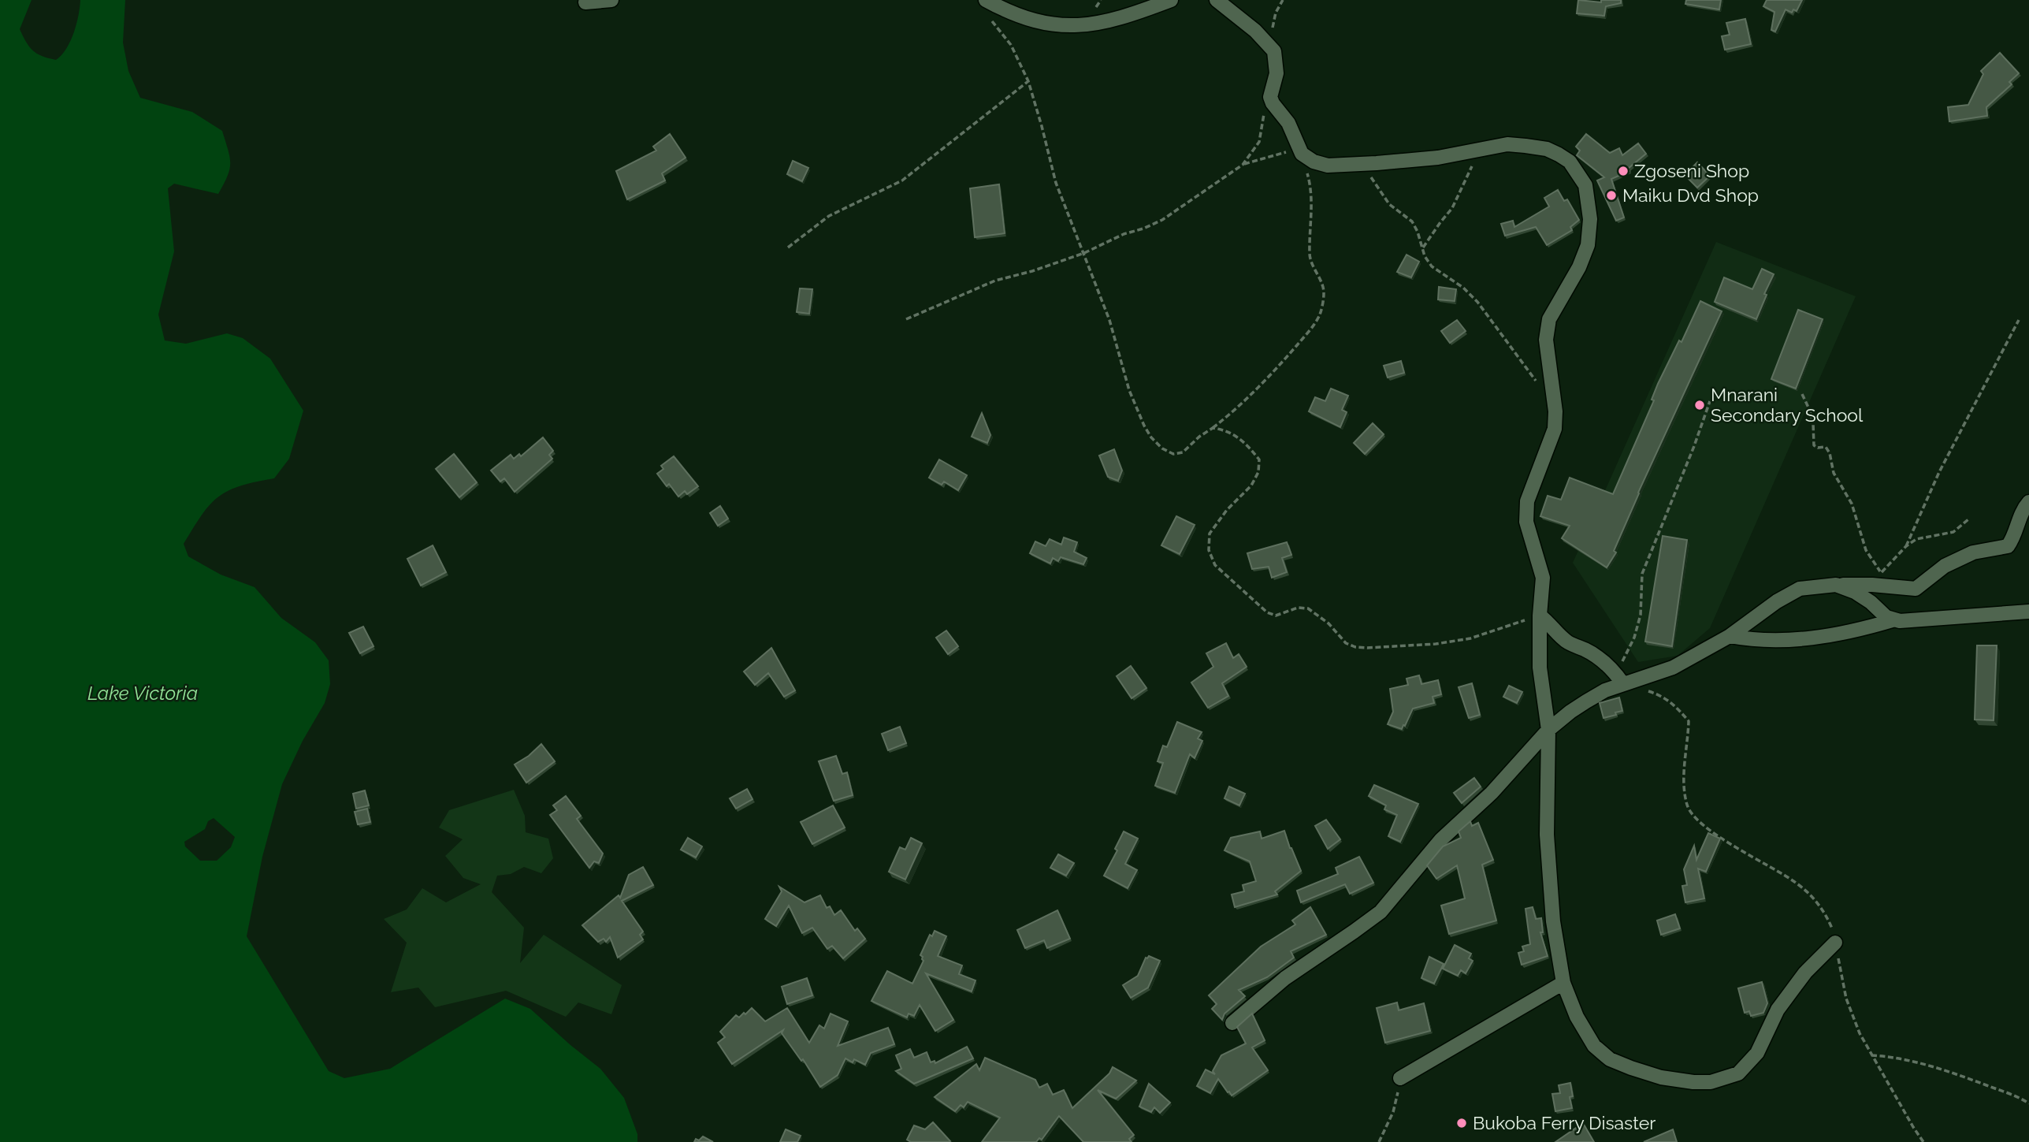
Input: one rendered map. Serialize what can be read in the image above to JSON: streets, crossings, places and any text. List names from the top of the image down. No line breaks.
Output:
{"water":["Lake Victoria"],"places":["Zgoseni Shop","Maiku Dvd Shop","Mnarani Secondary School","Bukoba Ferry Disaster"]}
